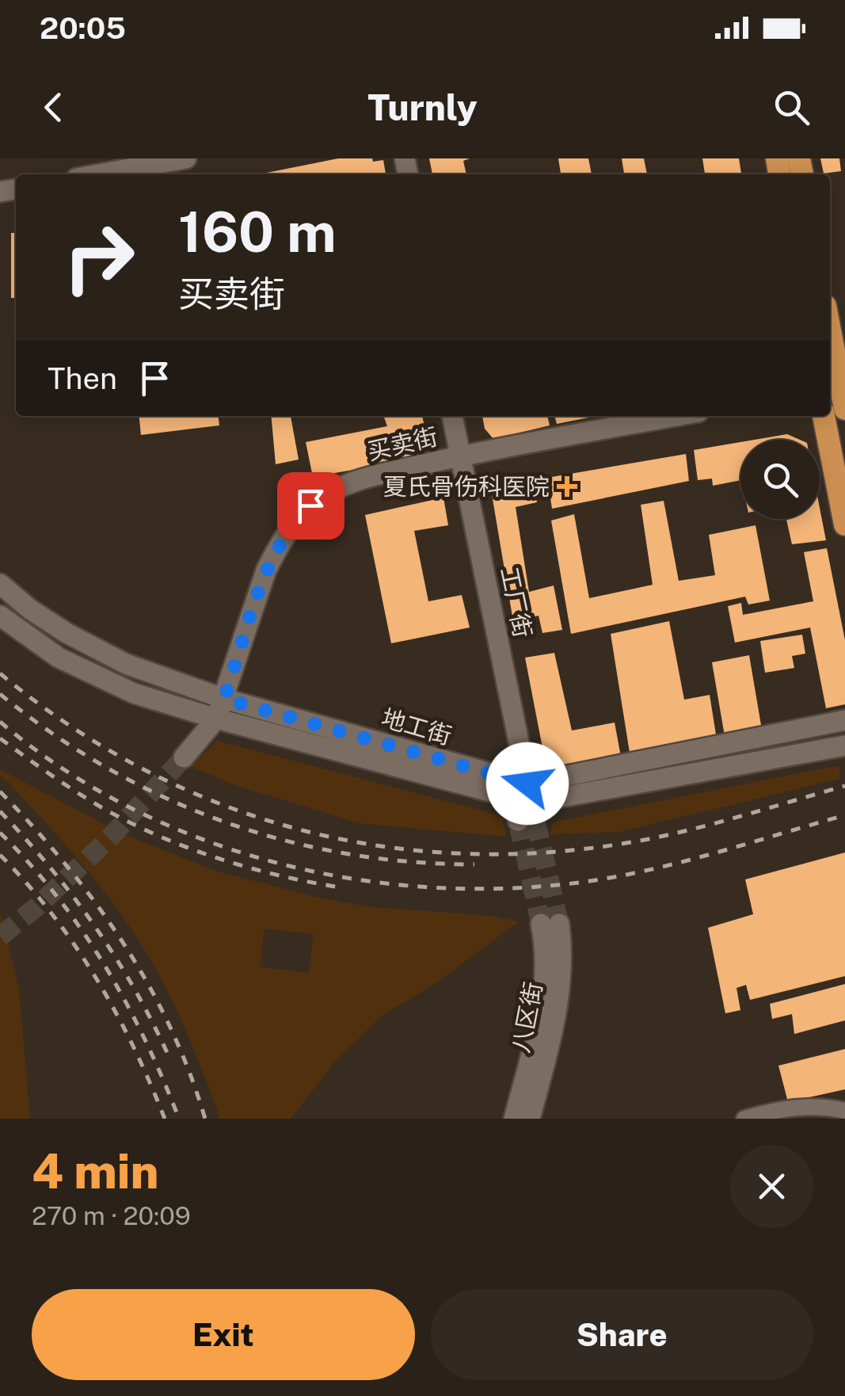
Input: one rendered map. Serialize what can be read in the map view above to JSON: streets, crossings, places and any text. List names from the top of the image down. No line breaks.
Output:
{"streets":{"main road":["买卖街","工厂街","地工街","八区街"]},"crossings":[["买卖街","工厂街"],["买卖街","地工街"],["工厂街","地工街"]],"places":{"health":["夏氏骨伤科医院"]},"page":{"status":"20:05","header":"Turnly","turn":["160 m","买卖街"],"then":"Then","heading":["4 min","270 m · 20:09"],"buttons":["Exit","Share"]}}
